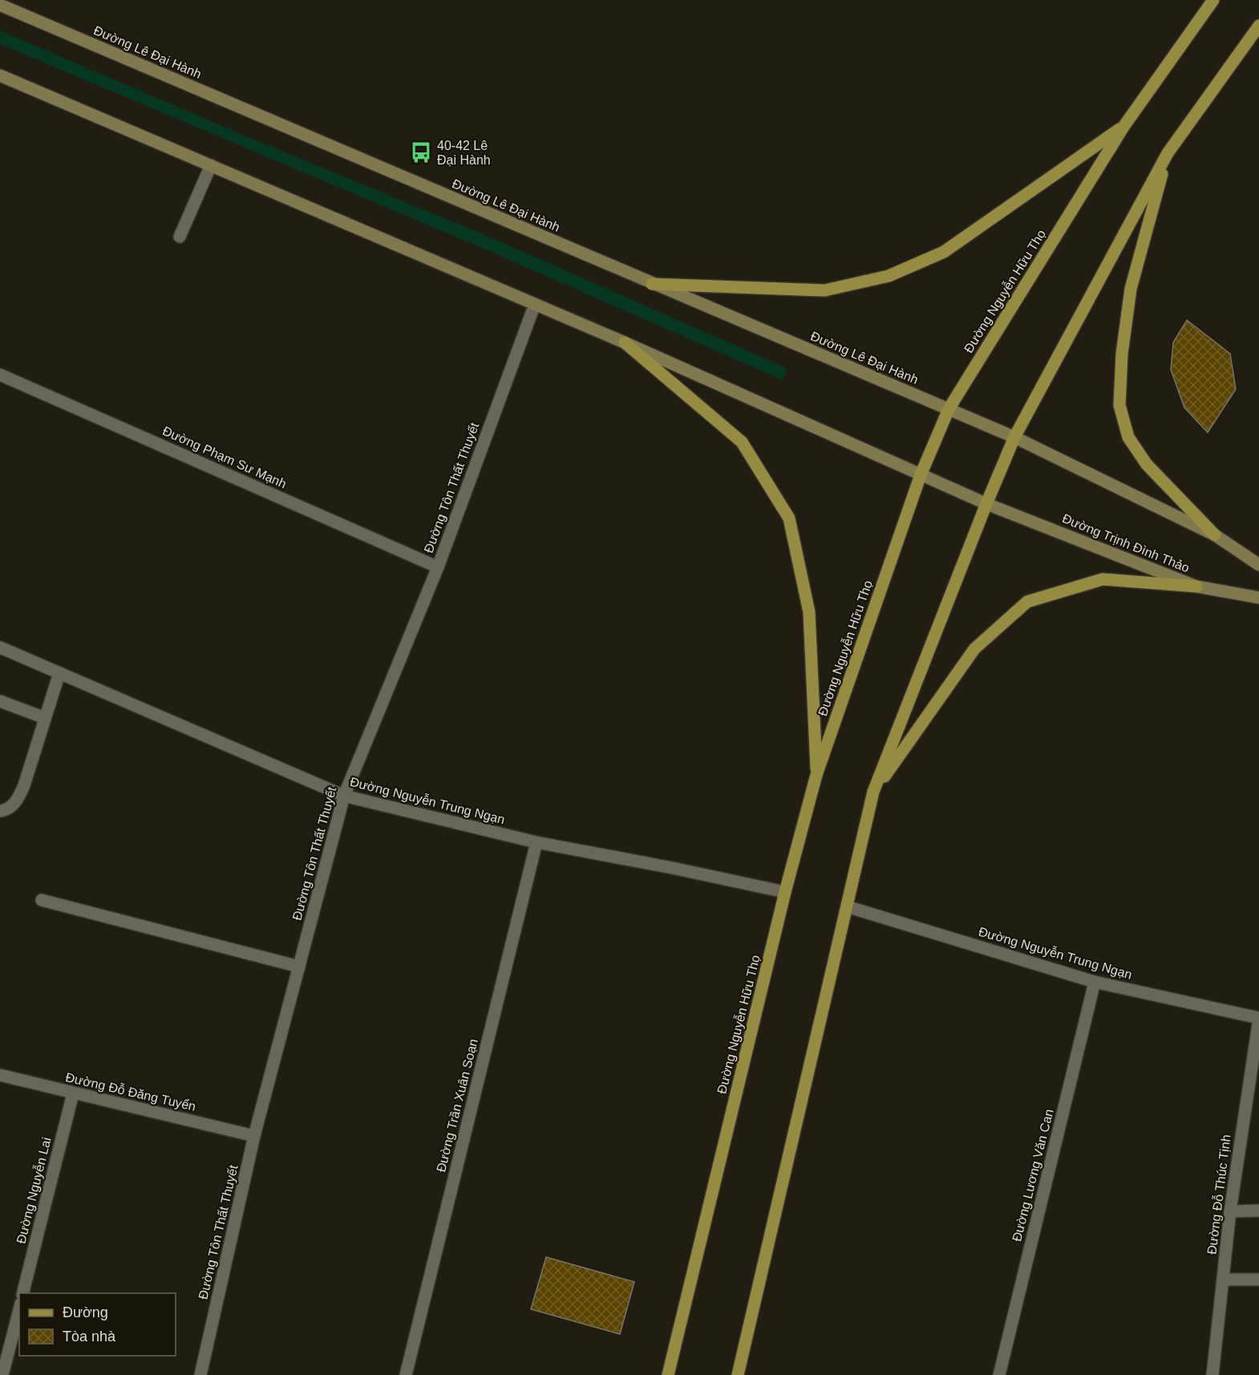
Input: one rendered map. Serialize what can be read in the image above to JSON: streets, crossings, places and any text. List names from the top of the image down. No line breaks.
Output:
{"streets":{"main road":["Đường Lê Đại Hành","Đường Nguyễn Hữu Thọ","Đường Trịnh Đình Thảo"],"street":["Đường Phạm Sư Mạnh","Đường Tôn Thất Thuyết","Đường Nguyễn Trung Ngạn","Đường Đỗ Đăng Tuyển","Đường Trần Xuân Soạn","Đường Lương Văn Can","Đường Nguyễn Lai","Đường Đỗ Thúc Tịnh"]},"crossings":[["Đường Lê Đại Hành","Đường Nguyễn Hữu Thọ"],["Đường Nguyễn Hữu Thọ","Đường Trịnh Đình Thảo"],["Đường Nguyễn Hữu Thọ","Đường Nguyễn Trung Ngạn"],["Đường Phạm Sư Mạnh","Đường Tôn Thất Thuyết"],["Đường Tôn Thất Thuyết","Đường Nguyễn Trung Ngạn"],["Đường Tôn Thất Thuyết","Đường Đỗ Đăng Tuyển"],["Đường Nguyễn Trung Ngạn","Đường Trần Xuân Soạn"],["Đường Nguyễn Trung Ngạn","Đường Lương Văn Can"],["Đường Nguyễn Trung Ngạn","Đường Đỗ Thúc Tịnh"],["Đường Đỗ Đăng Tuyển","Đường Nguyễn Lai"]],"places":{"bus stop":["40-42 Lê Đại Hành"]},"legend":["Đường","Tòa nhà"]}
